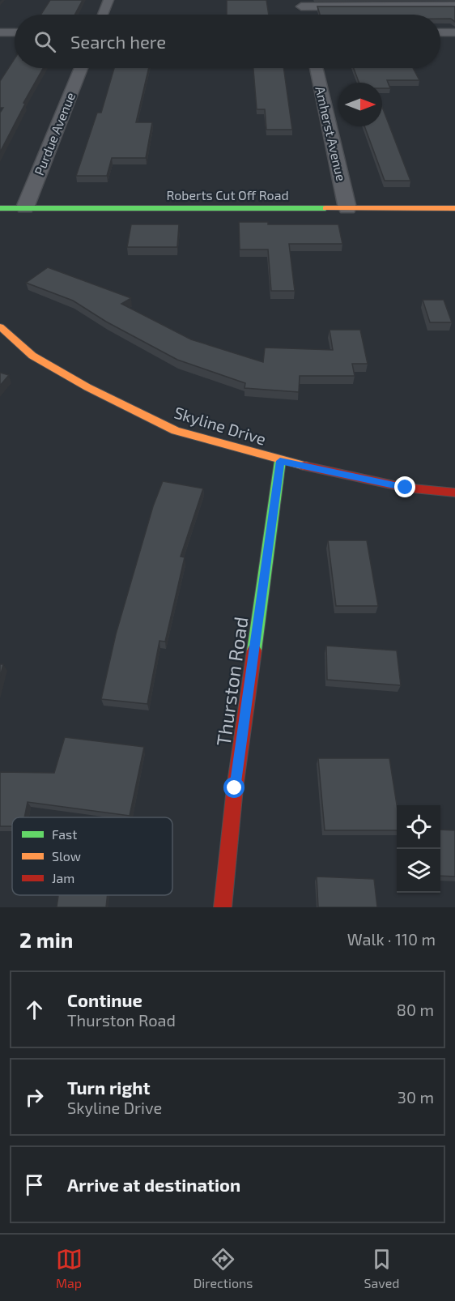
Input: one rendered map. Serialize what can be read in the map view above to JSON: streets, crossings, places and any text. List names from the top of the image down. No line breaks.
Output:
{"streets":{"street":["Purdue Avenue","Amherst Avenue","Roberts Cut Off Road","Skyline Drive","Thurston Road"]},"crossings":[["Purdue Avenue","Roberts Cut Off Road"],["Amherst Avenue","Roberts Cut Off Road"],["Skyline Drive","Thurston Road"]],"legend":["Fast","Slow","Jam"],"north":"right","page":{"search":"Search here","heading":["2 min","Walk · 110 m"],"list":[["Continue","Thurston Road","80 m"],["Turn right","Skyline Drive","30 m"],"Arrive at destination"],"nav":["Map","Directions","Saved"]}}
